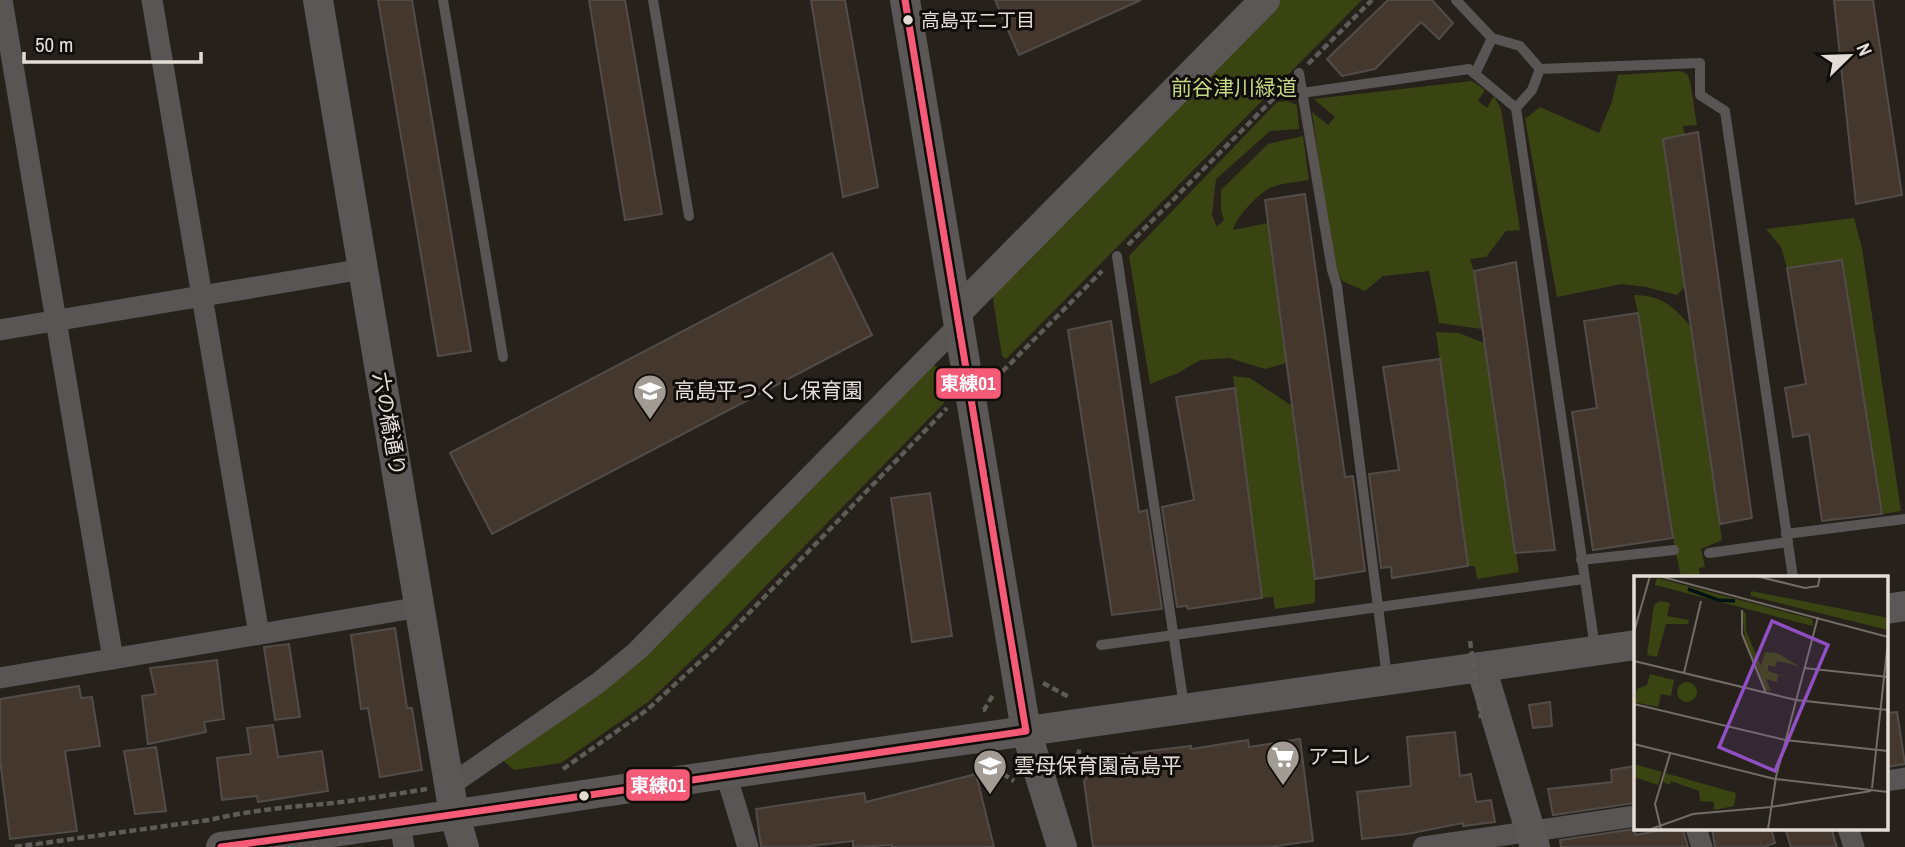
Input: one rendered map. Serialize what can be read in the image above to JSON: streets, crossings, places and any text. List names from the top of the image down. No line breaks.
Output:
{"streets":{"street":["六の橋通り"]},"parks":["前谷津川緑道"],"places":{"other":["高島平二丁目"],"school or university":["高島平つくし保育園","雲母保育園高島平"],"supermarket":["アコレ"]},"lines":["transit line 東練01"],"scale_bar":"50 m","north":"top right"}
